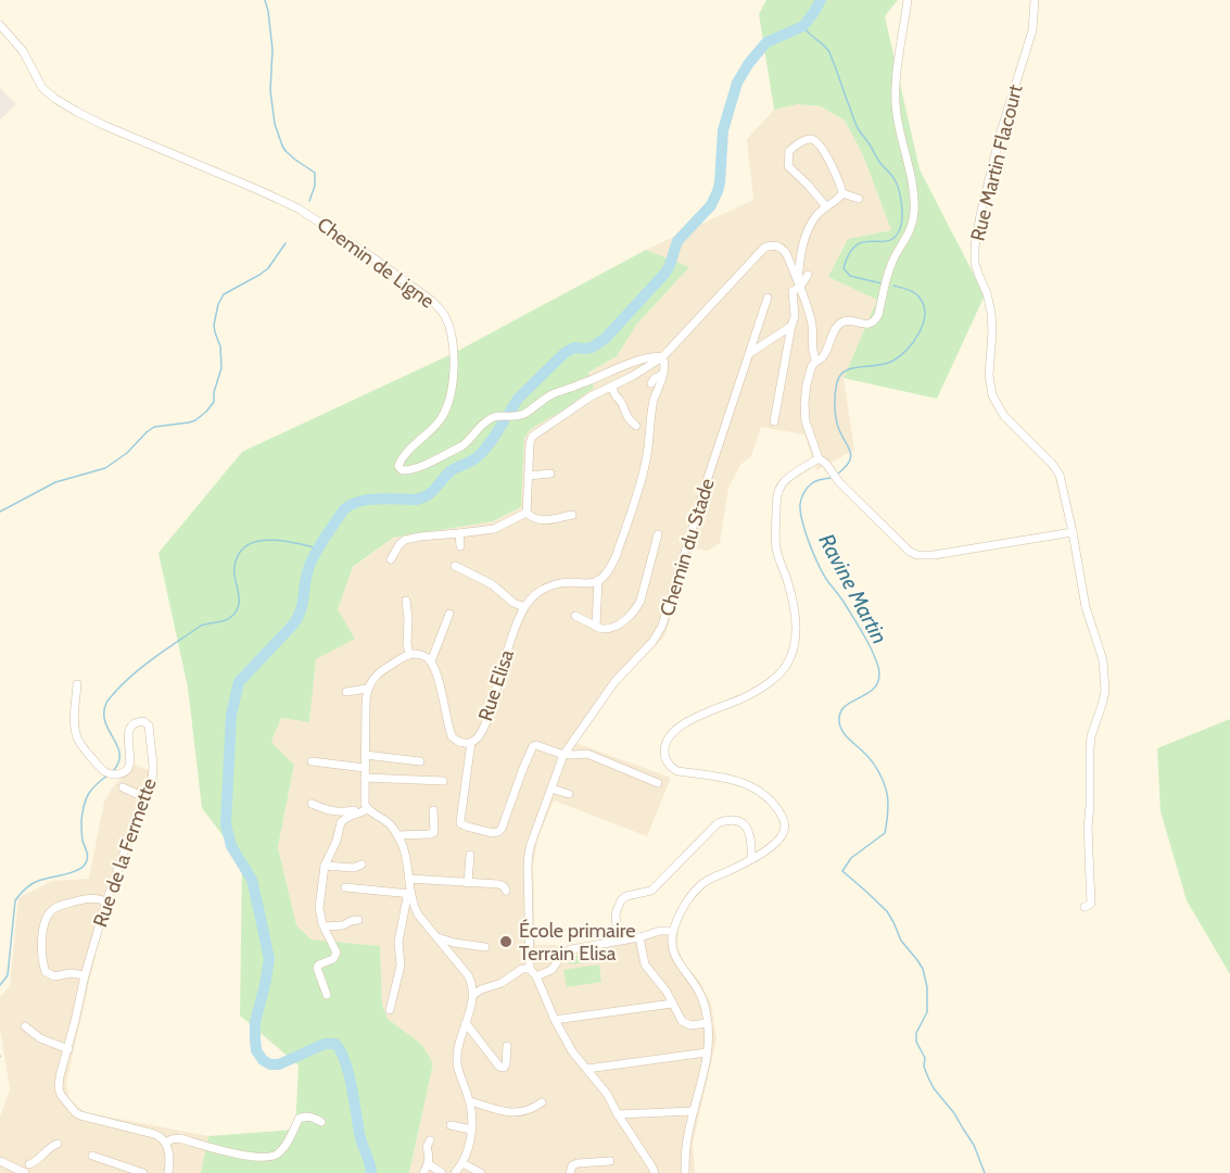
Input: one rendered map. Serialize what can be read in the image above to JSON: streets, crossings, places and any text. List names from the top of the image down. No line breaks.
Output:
{"streets":{"street":["Rue Martin Flacourt","Chemin de Ligne","Chemin du Stade","Rue Elisa","Rue de la Fermette"]},"water":["Ravine Martin"],"places":["École primaire Terrain Elisa"]}
